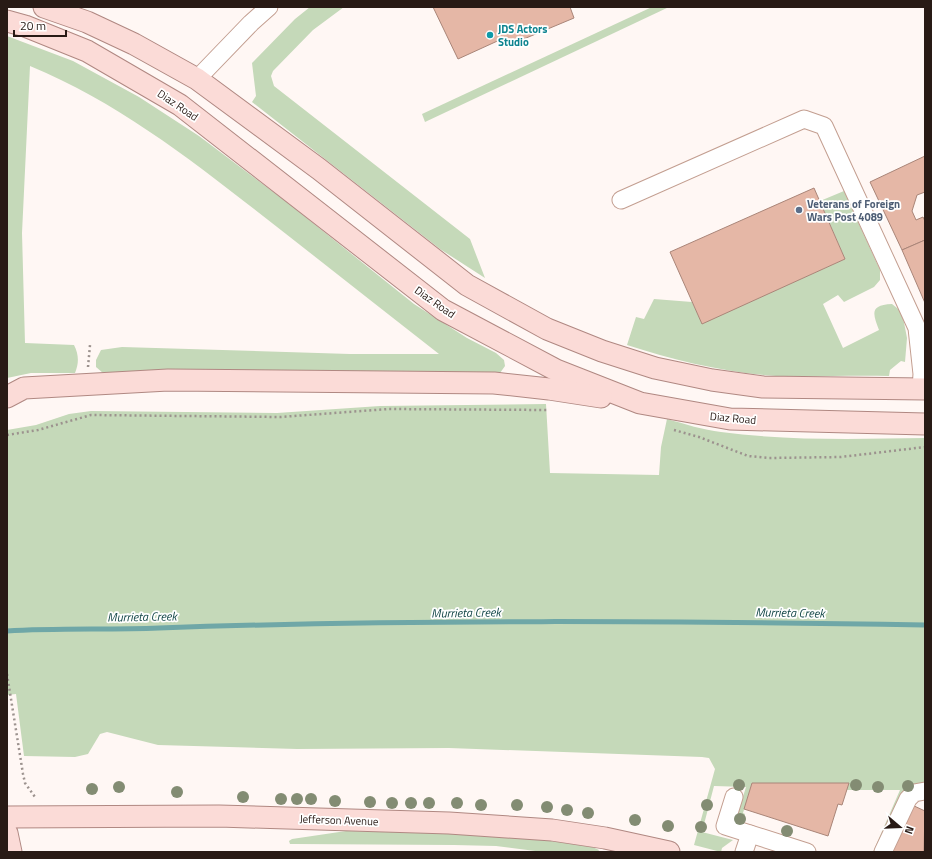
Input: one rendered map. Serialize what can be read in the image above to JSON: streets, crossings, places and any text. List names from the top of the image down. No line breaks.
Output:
{"streets":{"main road":["Diaz Road","Jefferson Avenue"]},"water":["Murrieta Creek"],"places":["JDS Actors Studio","Veterans of Foreign Wars Post 4089"],"scale_bar":"20 m","north":"right"}
